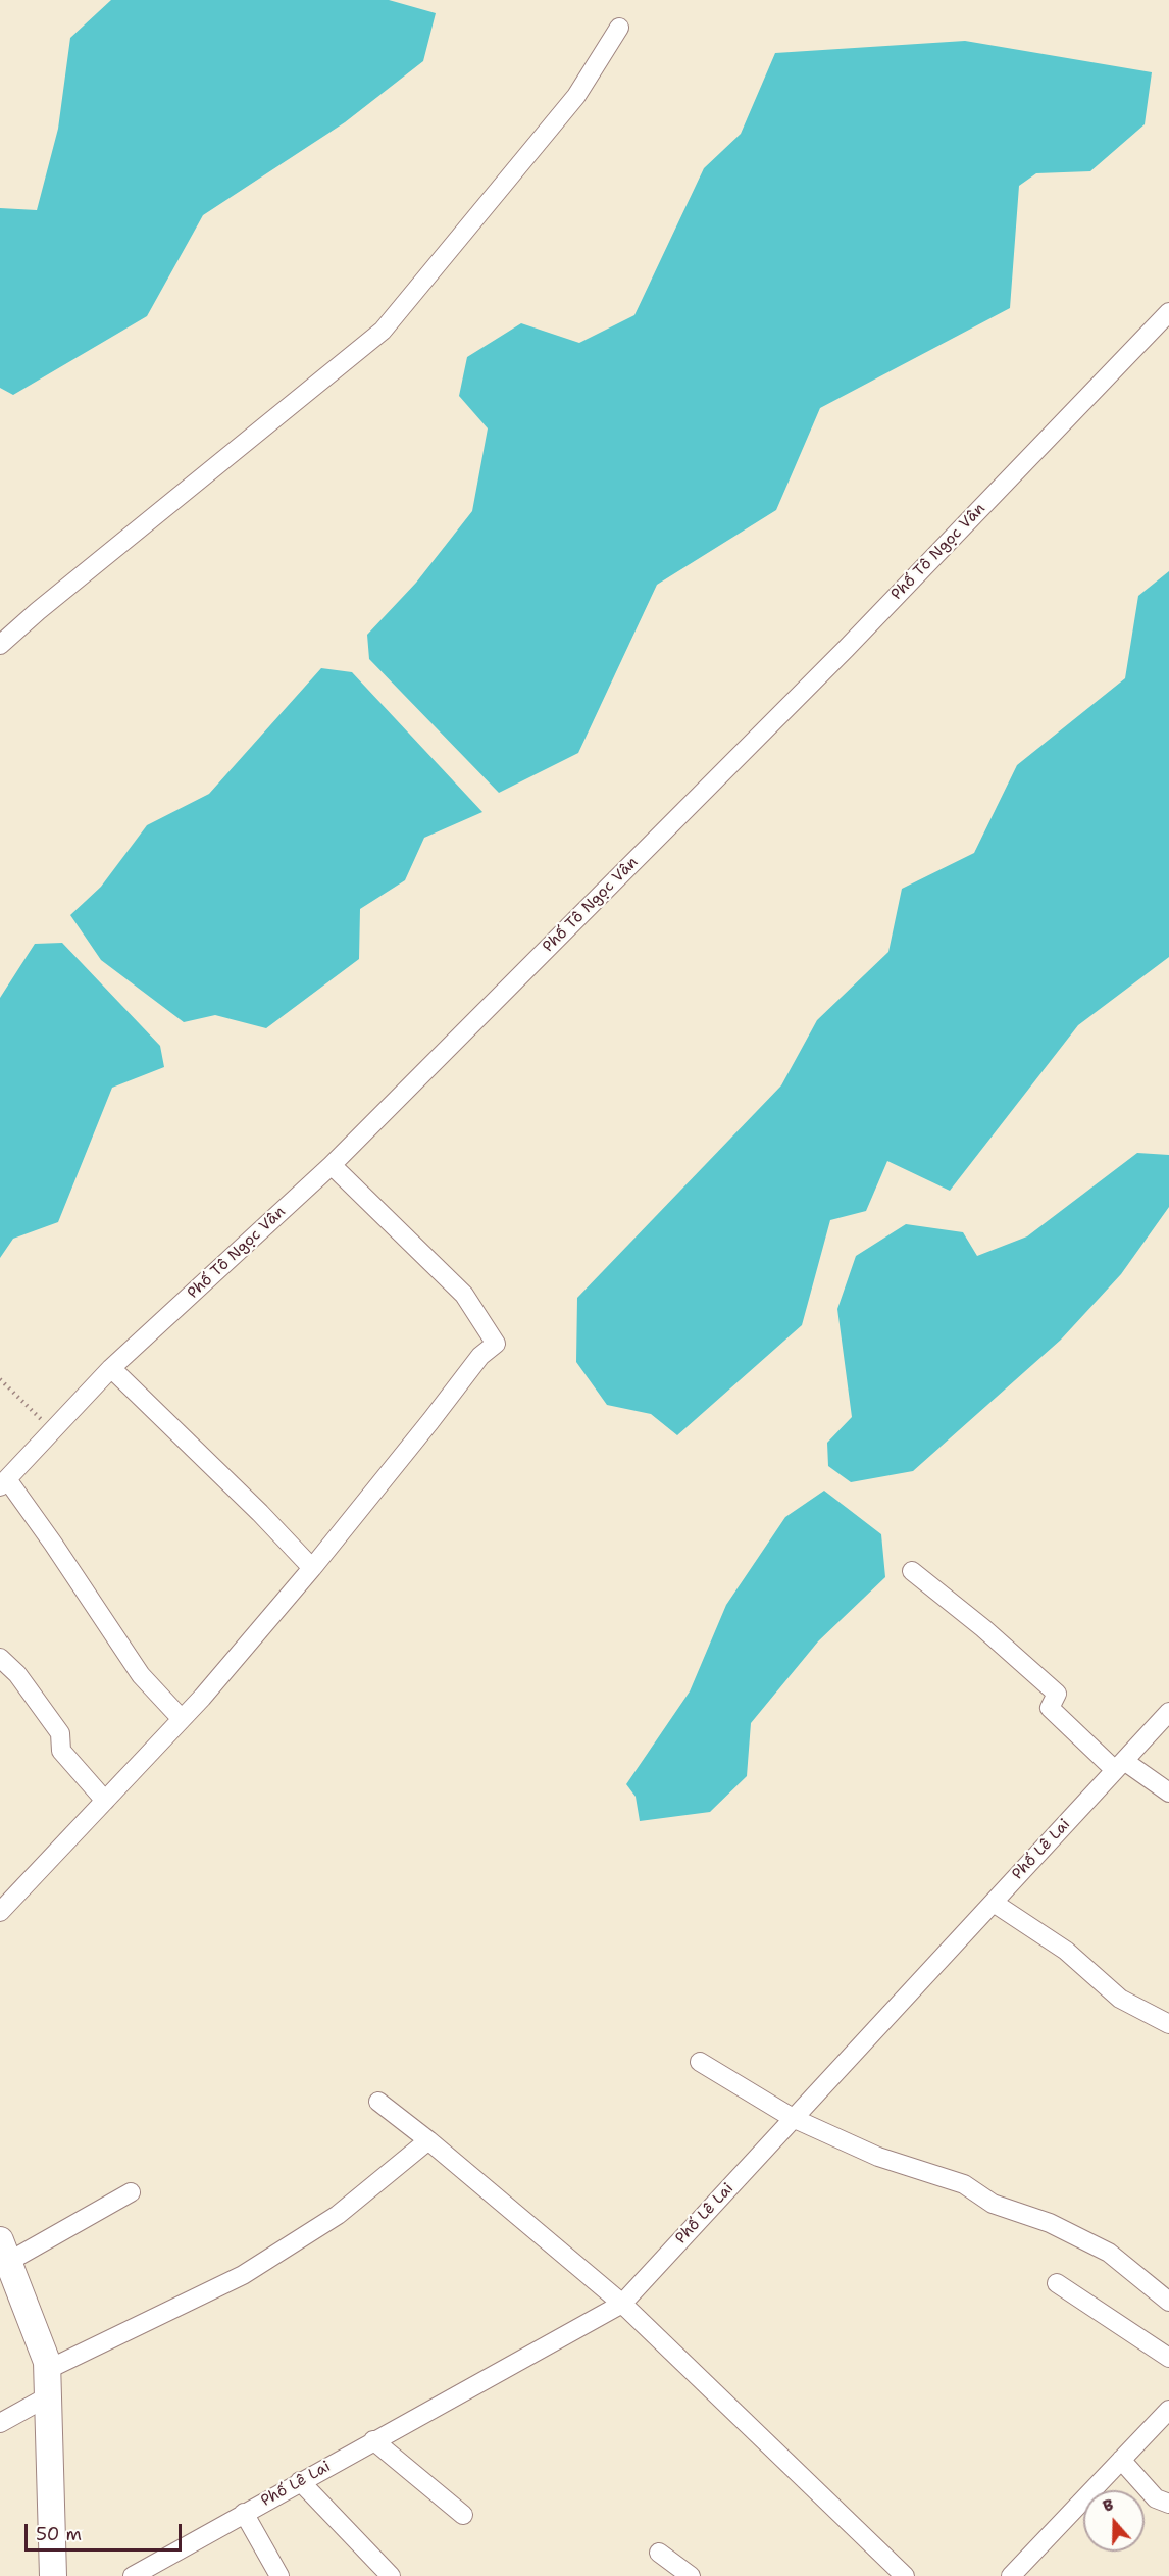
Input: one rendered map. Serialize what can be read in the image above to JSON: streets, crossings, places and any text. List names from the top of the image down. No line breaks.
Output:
{"streets":{"street":["Phố Tô Ngọc Vân","Phố Lê Lai"]},"scale_bar":"50 m","north":"top"}
